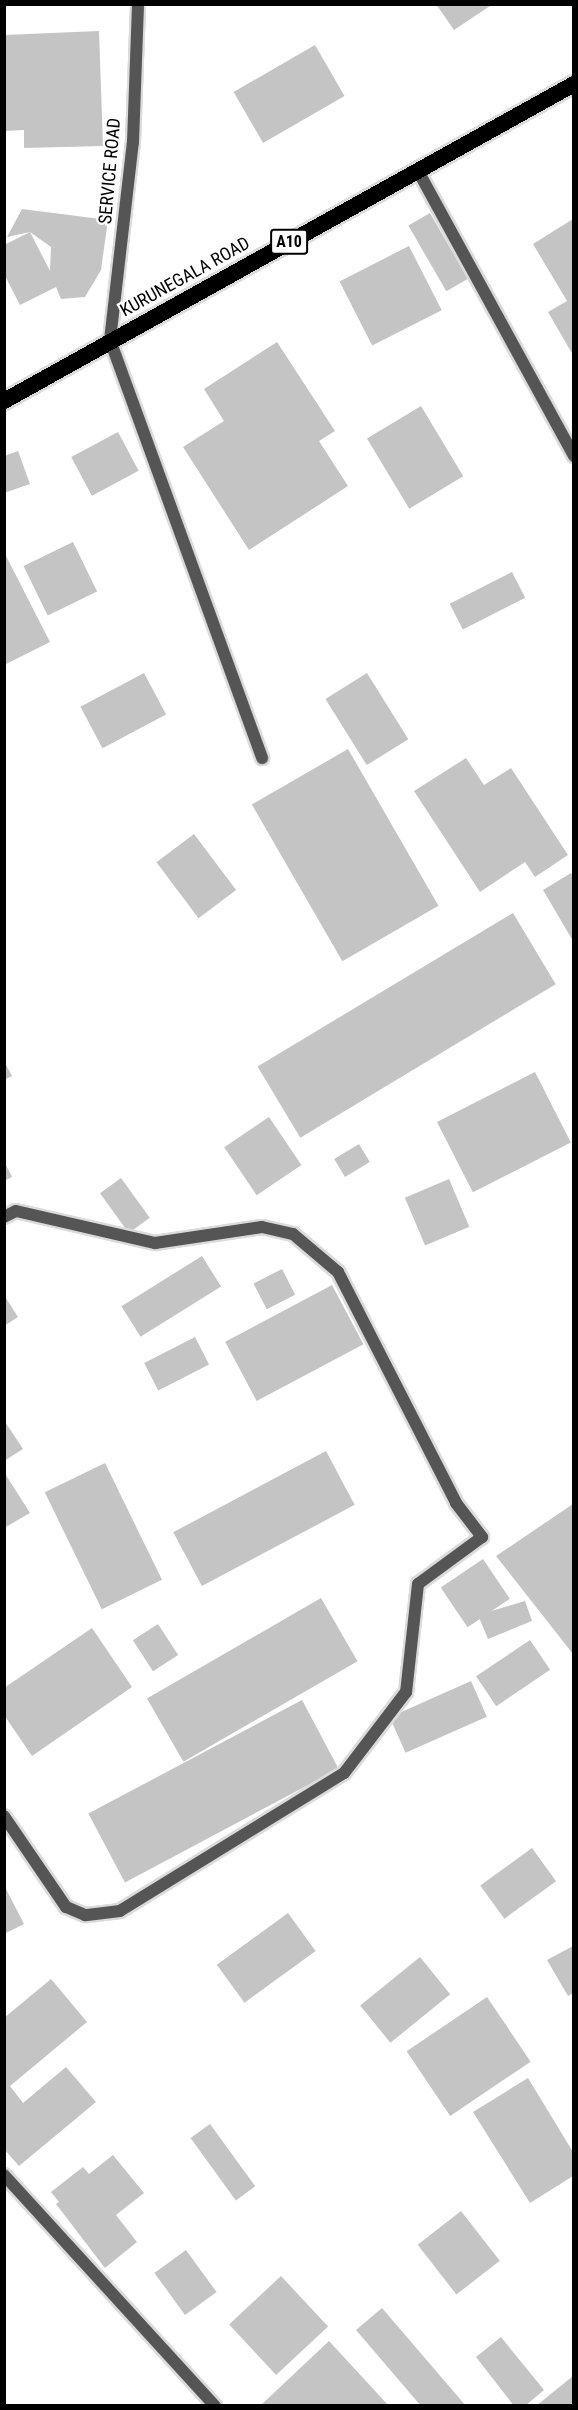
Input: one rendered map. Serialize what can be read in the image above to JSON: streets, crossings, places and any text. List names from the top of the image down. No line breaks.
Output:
{"streets":{"highway":["A10","KURUNEGALA ROAD"],"street":["SERVICE ROAD"]},"crossings":[["SERVICE ROAD","KURUNEGALA ROAD"]]}
